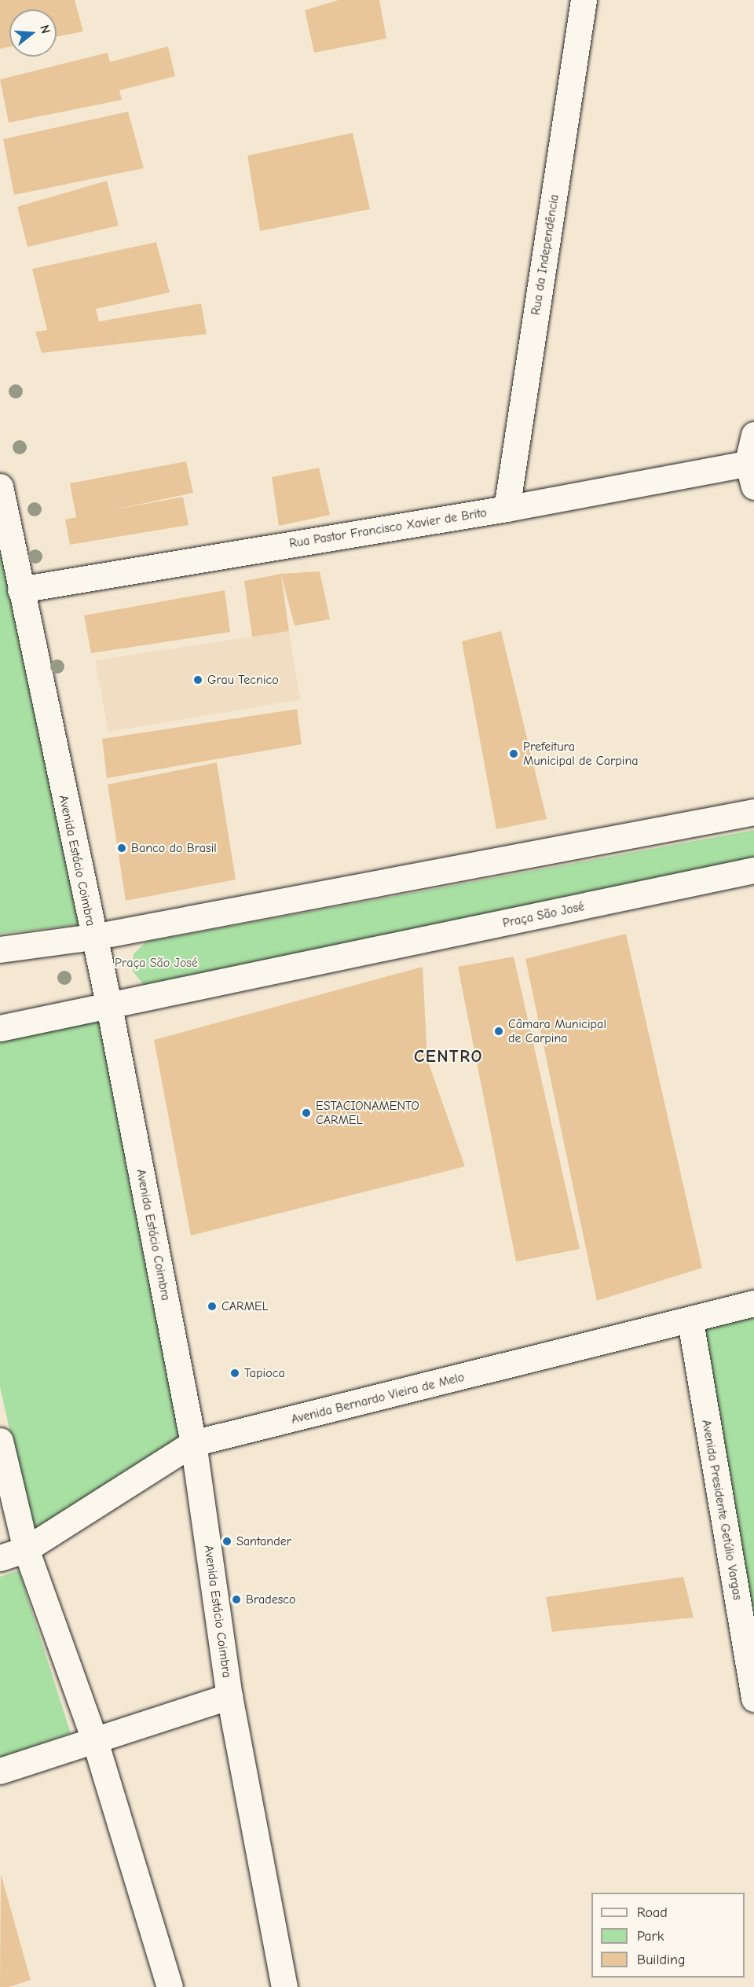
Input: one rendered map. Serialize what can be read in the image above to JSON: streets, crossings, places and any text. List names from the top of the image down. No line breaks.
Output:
{"streets":{"street":["Rua da Independência","Rua Pastor Francisco Xavier de Brito","Avenida Estácio Coimbra","Praça São José","Avenida Bernardo Vieira de Melo","Avenida Presidente Getúlio Vargas"]},"crossings":[["Rua da Independência","Rua Pastor Francisco Xavier de Brito"],["Rua Pastor Francisco Xavier de Brito","Avenida Estácio Coimbra"],["Avenida Estácio Coimbra","Praça São José"],["Avenida Estácio Coimbra","Avenida Bernardo Vieira de Melo"],["Avenida Bernardo Vieira de Melo","Avenida Presidente Getúlio Vargas"]],"districts":["CENTRO"],"parks":["Praça São José"],"places":["Grau Tecnico","Prefeitura Municipal de Carpina","Banco do Brasil","Câmara Municipal de Carpina","ESTACIONAMENTO CARMEL","CARMEL","Tapioca","Santander","Bradesco"],"legend":["Road","Park","Building"],"north":"right"}
